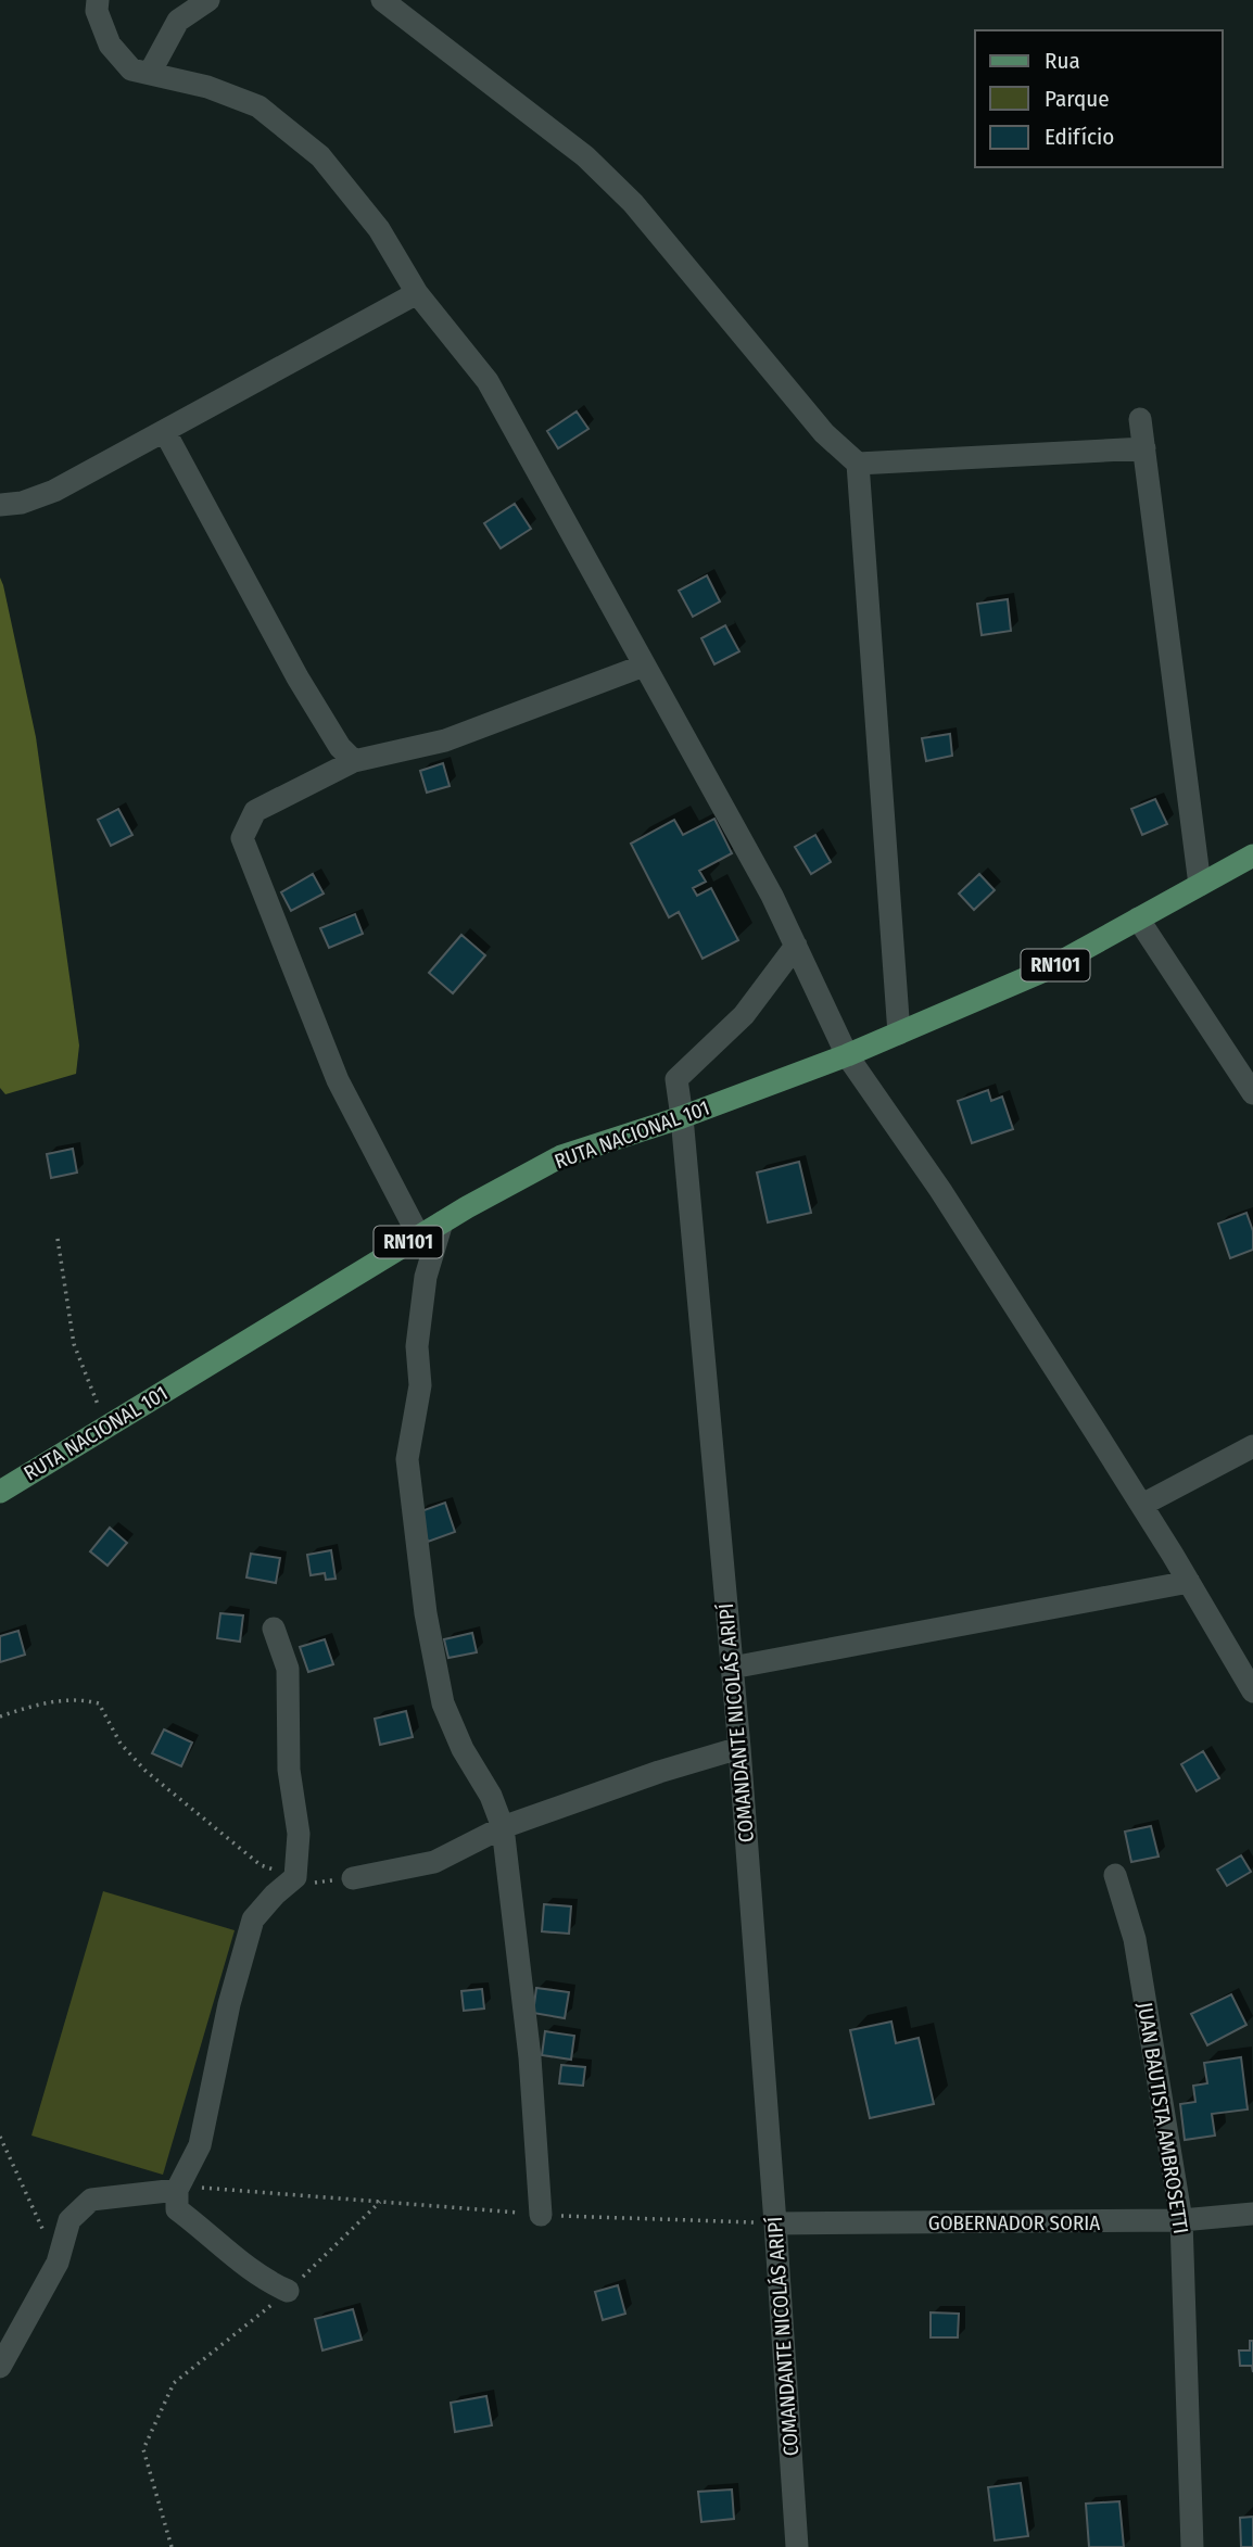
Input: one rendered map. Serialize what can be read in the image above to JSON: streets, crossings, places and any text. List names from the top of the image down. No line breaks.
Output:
{"streets":{"main road":["RN101","RUTA NACIONAL 101"],"street":["COMANDANTE NICOLÁS ARIPÍ","JUAN BAUTISTA AMBROSETTI","GOBERNADOR SORIA"]},"crossings":[["RUTA NACIONAL 101","COMANDANTE NICOLÁS ARIPÍ"],["COMANDANTE NICOLÁS ARIPÍ","GOBERNADOR SORIA"],["JUAN BAUTISTA AMBROSETTI","GOBERNADOR SORIA"]],"legend":["Rua","Parque","Edifício"]}
